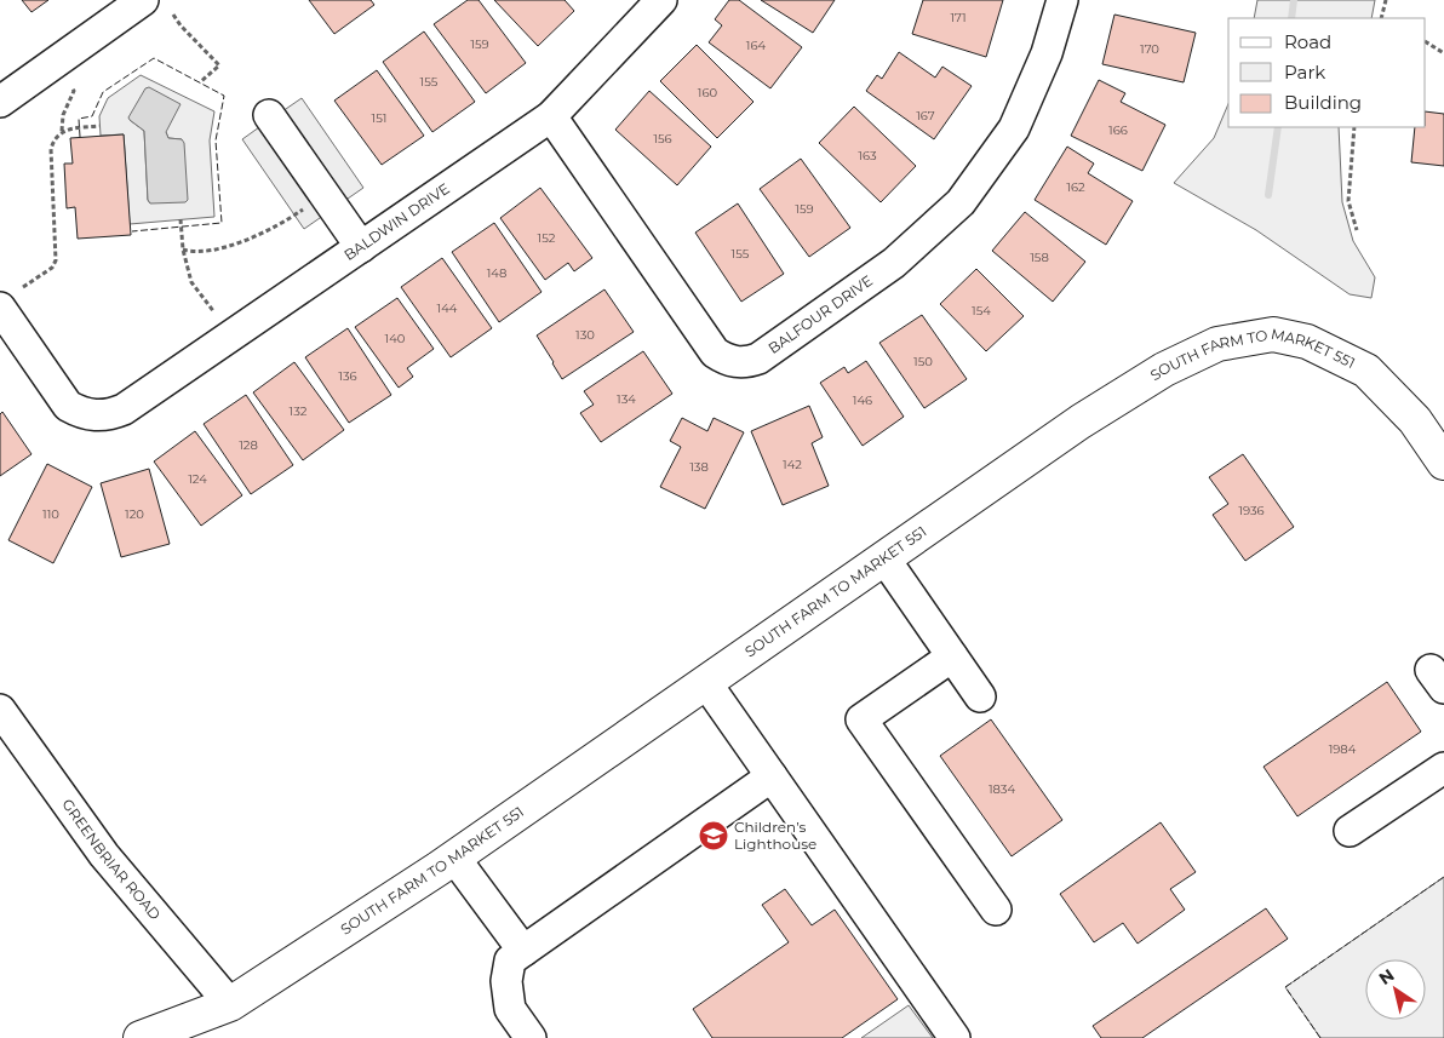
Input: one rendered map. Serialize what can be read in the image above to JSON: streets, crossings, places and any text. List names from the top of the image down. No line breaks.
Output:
{"streets":{"main road":["SOUTH FARM TO MARKET 551"],"street":["BALDWIN DRIVE","BALFOUR DRIVE","GREENBRIAR ROAD"]},"crossings":[["BALDWIN DRIVE","BALFOUR DRIVE"],["SOUTH FARM TO MARKET 551","GREENBRIAR ROAD"]],"places":{"school or university":["Children’s Lighthouse"]},"house_numbers":["171","159","164","170","155","160","167","151","166","156","163","162","159","152","155","158","148","144","154","130","140","150","136","134","146","132","128","142","138","124","1936","110","120","1984","1834"],"legend":["Road","Park","Building"],"north":"top left"}
